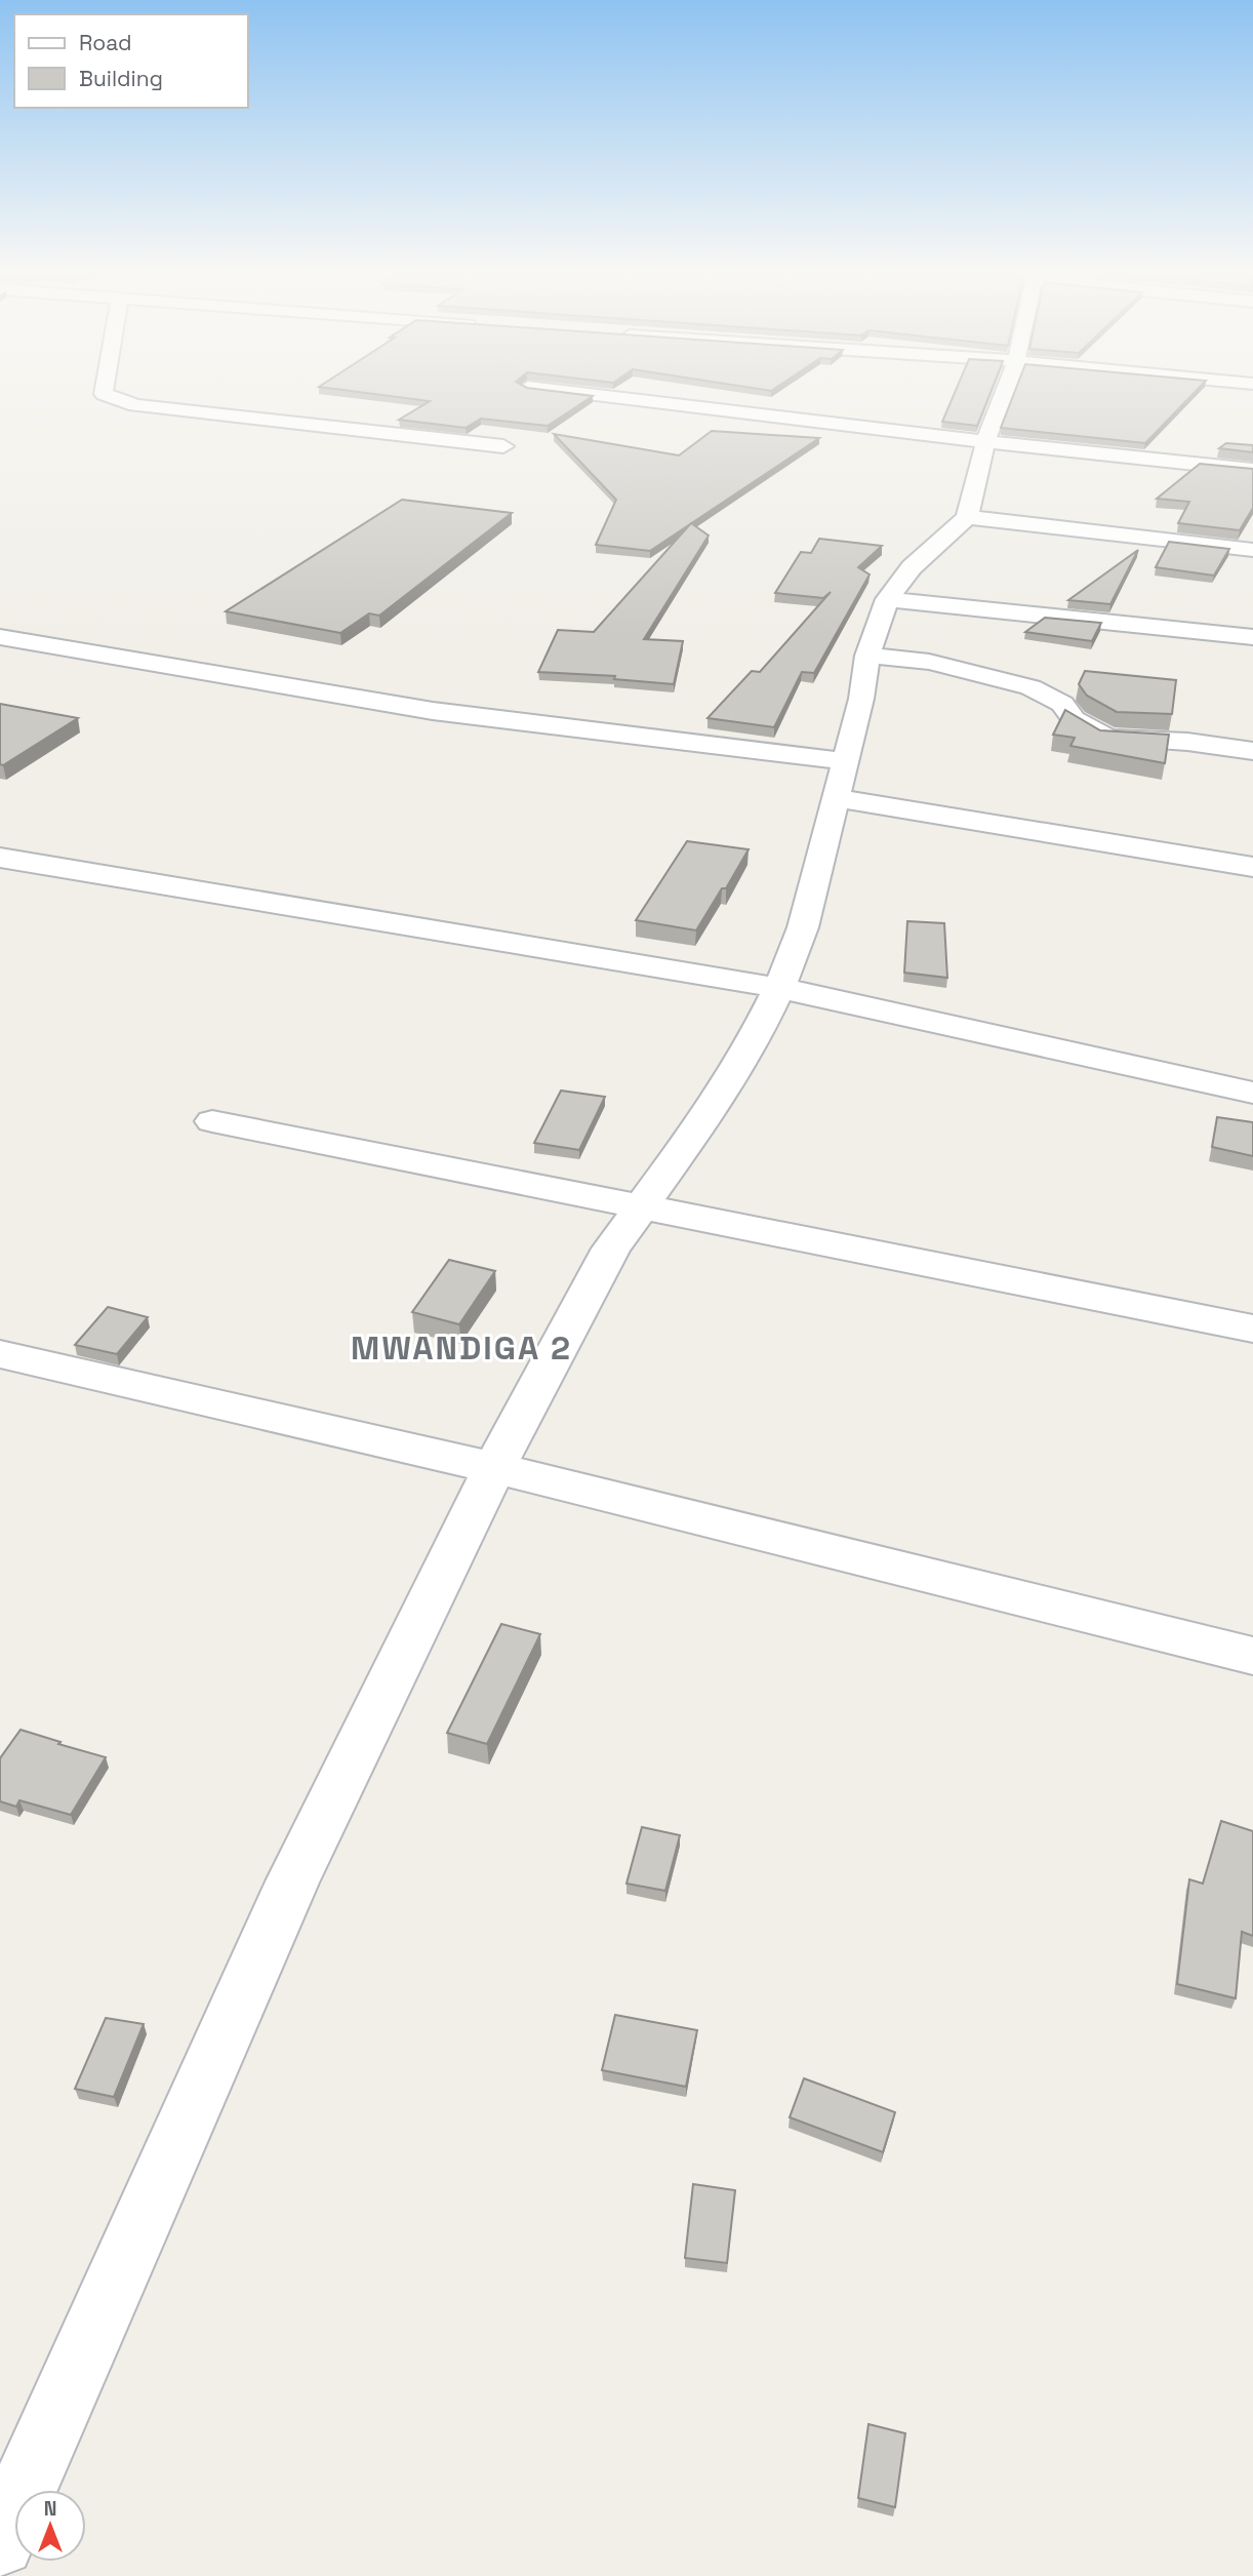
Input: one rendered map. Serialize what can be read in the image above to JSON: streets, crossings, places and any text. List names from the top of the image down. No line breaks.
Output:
{"districts":["MWANDIGA 2"],"legend":["Road","Building"],"north":"top"}
